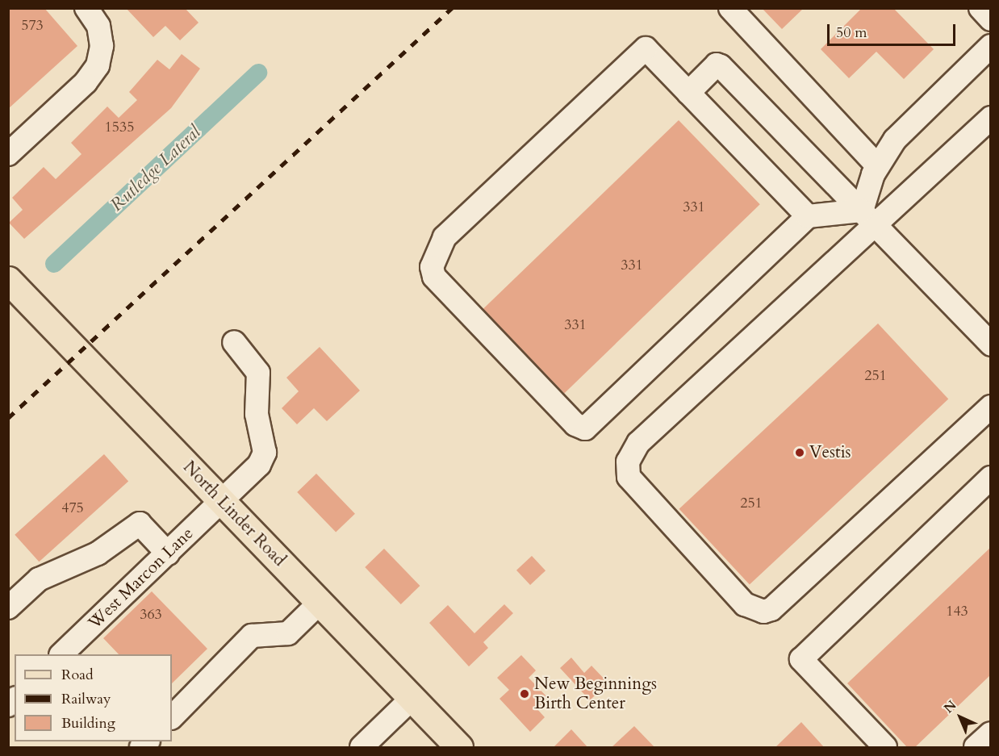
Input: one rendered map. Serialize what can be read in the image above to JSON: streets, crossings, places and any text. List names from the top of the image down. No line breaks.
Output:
{"streets":{"main road":["North Linder Road"],"street":["West Marcon Lane"]},"crossings":[["North Linder Road","West Marcon Lane"]],"water":["Rutledge Lateral"],"places":["Vestis","New Beginnings Birth Center"],"house_numbers":["573","1535","331","331","331","251","251","475","143","363"],"legend":["Road","Railway","Building"],"scale_bar":"50 m","north":"top left"}
